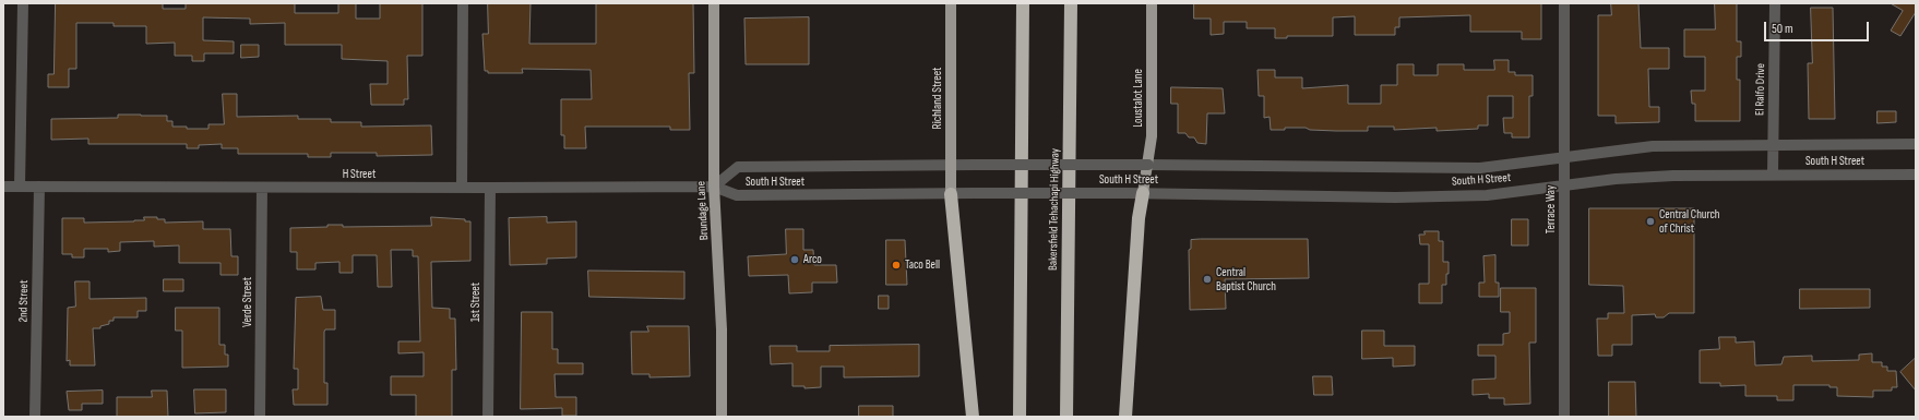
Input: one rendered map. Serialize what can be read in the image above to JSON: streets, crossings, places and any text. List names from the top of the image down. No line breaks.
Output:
{"streets":{"highway":["Bakersfield Tehachapi Highway"],"main road":["Richland Street","Loustalot Lane","Brundage Lane"],"street":["El Ralfo Drive","South H Street","H Street","Terrace Way","2nd Street","Verde Street","1st Street"]},"crossings":[["El Ralfo Drive","South H Street"],["Richland Street","South H Street"],["Loustalot Lane","South H Street"],["South H Street","H Street"],["South H Street","Terrace Way"],["South H Street","Brundage Lane"],["H Street","Brundage Lane"],["H Street","2nd Street"],["H Street","Verde Street"],["H Street","1st Street"]],"places":["Central Church of Christ","Arco","Taco Bell","Central Baptist Church"],"scale_bar":"50 m"}
